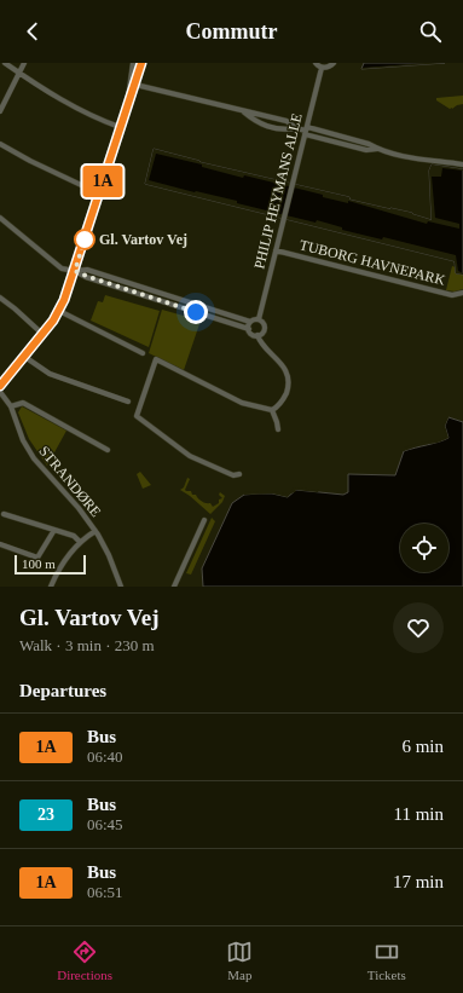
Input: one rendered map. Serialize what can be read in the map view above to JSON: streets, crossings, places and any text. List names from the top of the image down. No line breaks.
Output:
{"streets":{"street":["PHILIP HEYMANS ALLE","TUBORG HAVNEPARK","STRANDØRE"]},"crossings":[["PHILIP HEYMANS ALLE","TUBORG HAVNEPARK"]],"places":["Gl. Vartov Vej"],"lines":["bus line 1A"],"scale_bar":"100 m","page":{"header":"Commutr","on_map":"1A","scale":"100 m","heading":[["Gl. Vartov Vej","Walk · 3 min · 230 m"],"Departures"],"list":[{"mark":"1A","name":"Bus","note":"06:40","value":"6 min"},{"mark":"23","name":"Bus","note":"06:45","value":"11 min"},{"mark":"1A","name":"Bus","note":"06:51","value":"17 min"}],"tabs":["Directions","Map","Tickets"]}}
